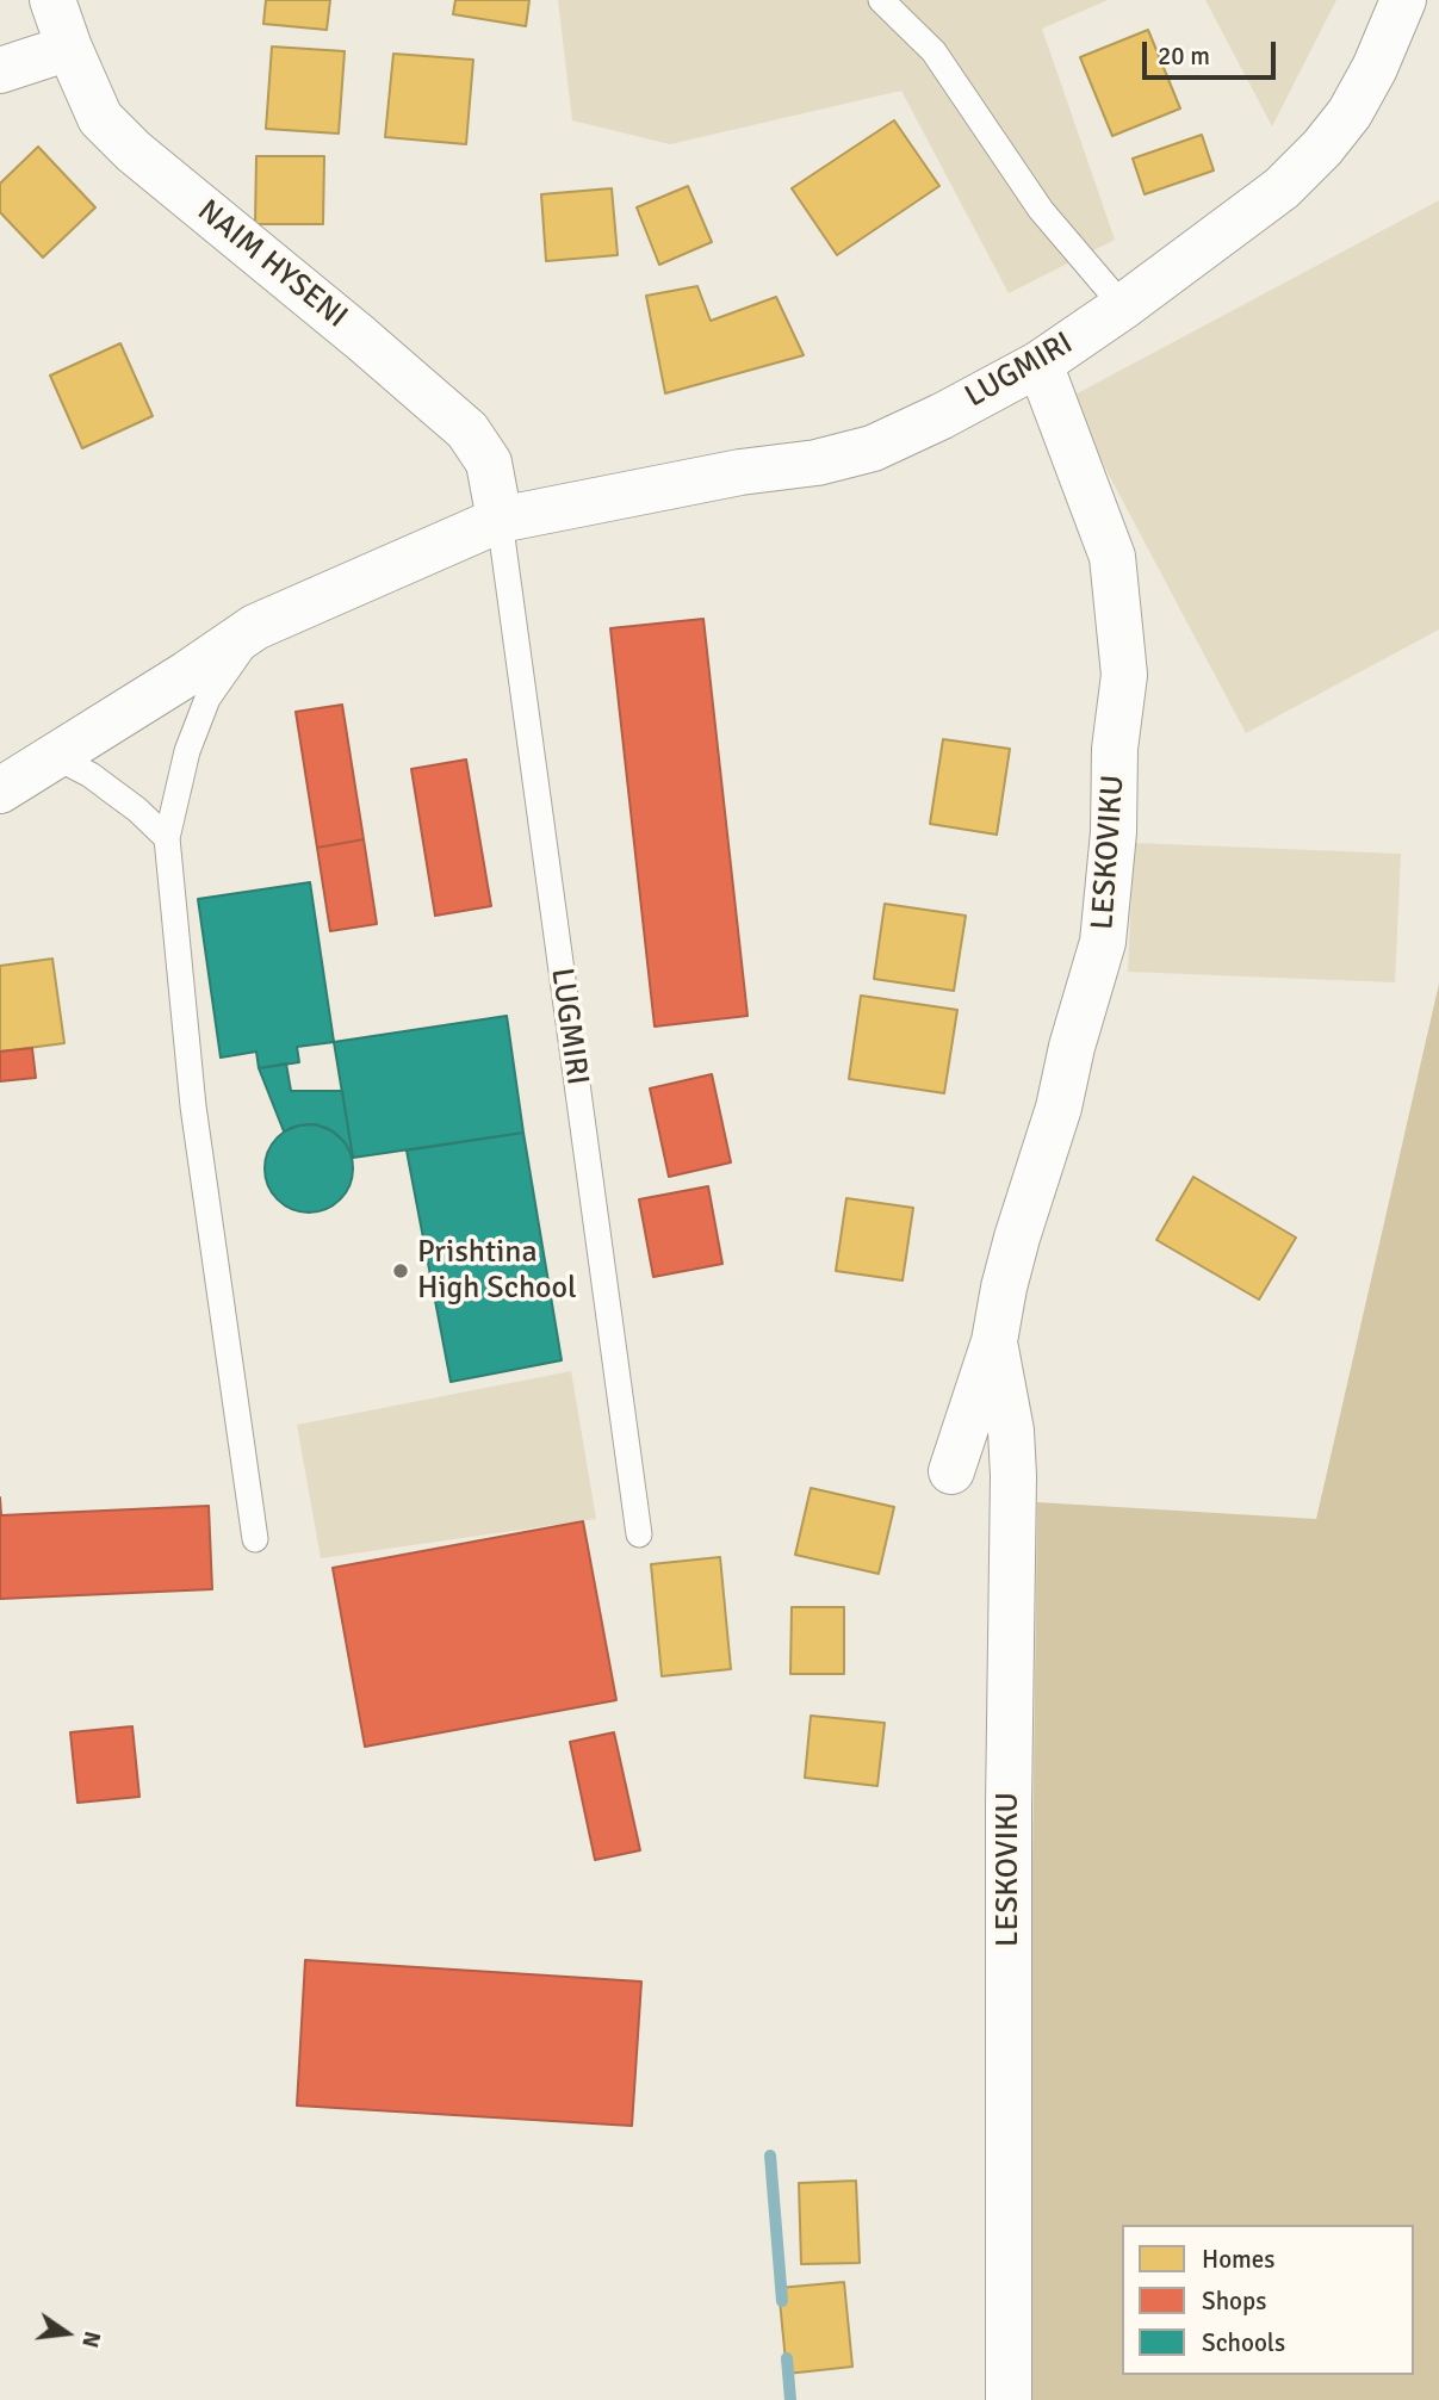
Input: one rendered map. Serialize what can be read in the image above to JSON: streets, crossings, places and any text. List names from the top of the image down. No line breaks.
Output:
{"streets":{"street":["NAIM HYSENI","LUGMIRI","LESKOVIKU"]},"crossings":[["NAIM HYSENI","LUGMIRI"],["LUGMIRI","LESKOVIKU"]],"places":["Prishtina High School"],"legend":["Homes","Shops","Schools"],"scale_bar":"20 m","north":"right"}
